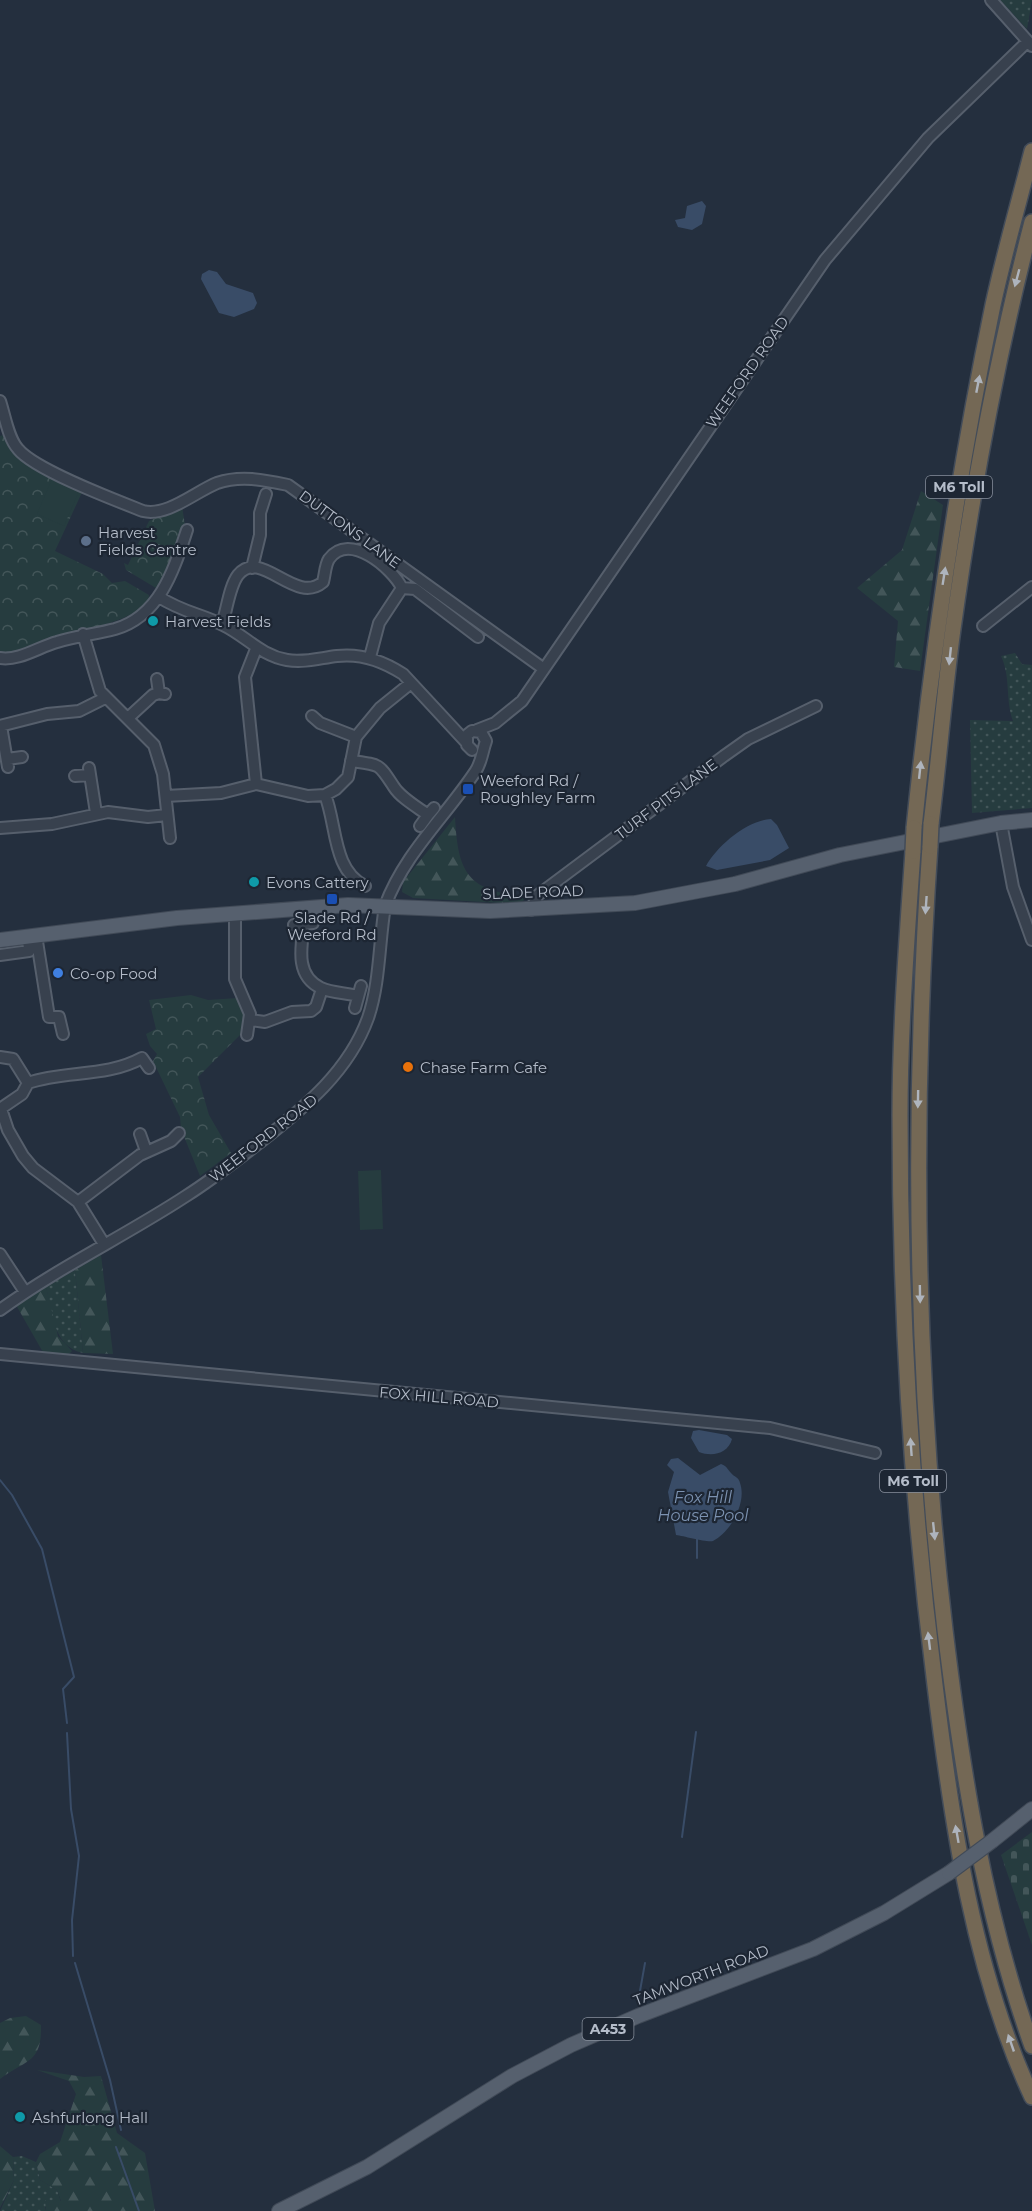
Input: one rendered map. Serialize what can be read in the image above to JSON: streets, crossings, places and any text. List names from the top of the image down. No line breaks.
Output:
{"streets":{"highway":["M6 Toll"],"main road":["SLADE ROAD","TAMWORTH ROAD","A453"],"street":["WEEFORD ROAD","DUTTONS LANE","TURF PITS LANE","FOX HILL ROAD"]},"crossings":[["WEEFORD ROAD","DUTTONS LANE"],["WEEFORD ROAD","SLADE ROAD"],["TURF PITS LANE","SLADE ROAD"]],"water":["Fox Hill House Pool"],"places":{"other":["Harvest Fields Centre","Harvest Fields","Evons Cattery","Co-op Food","Chase Farm Cafe","Ashfurlong Hall"],"transit":["Weeford Rd / Roughley Farm","Slade Rd / Weeford Rd"]}}
